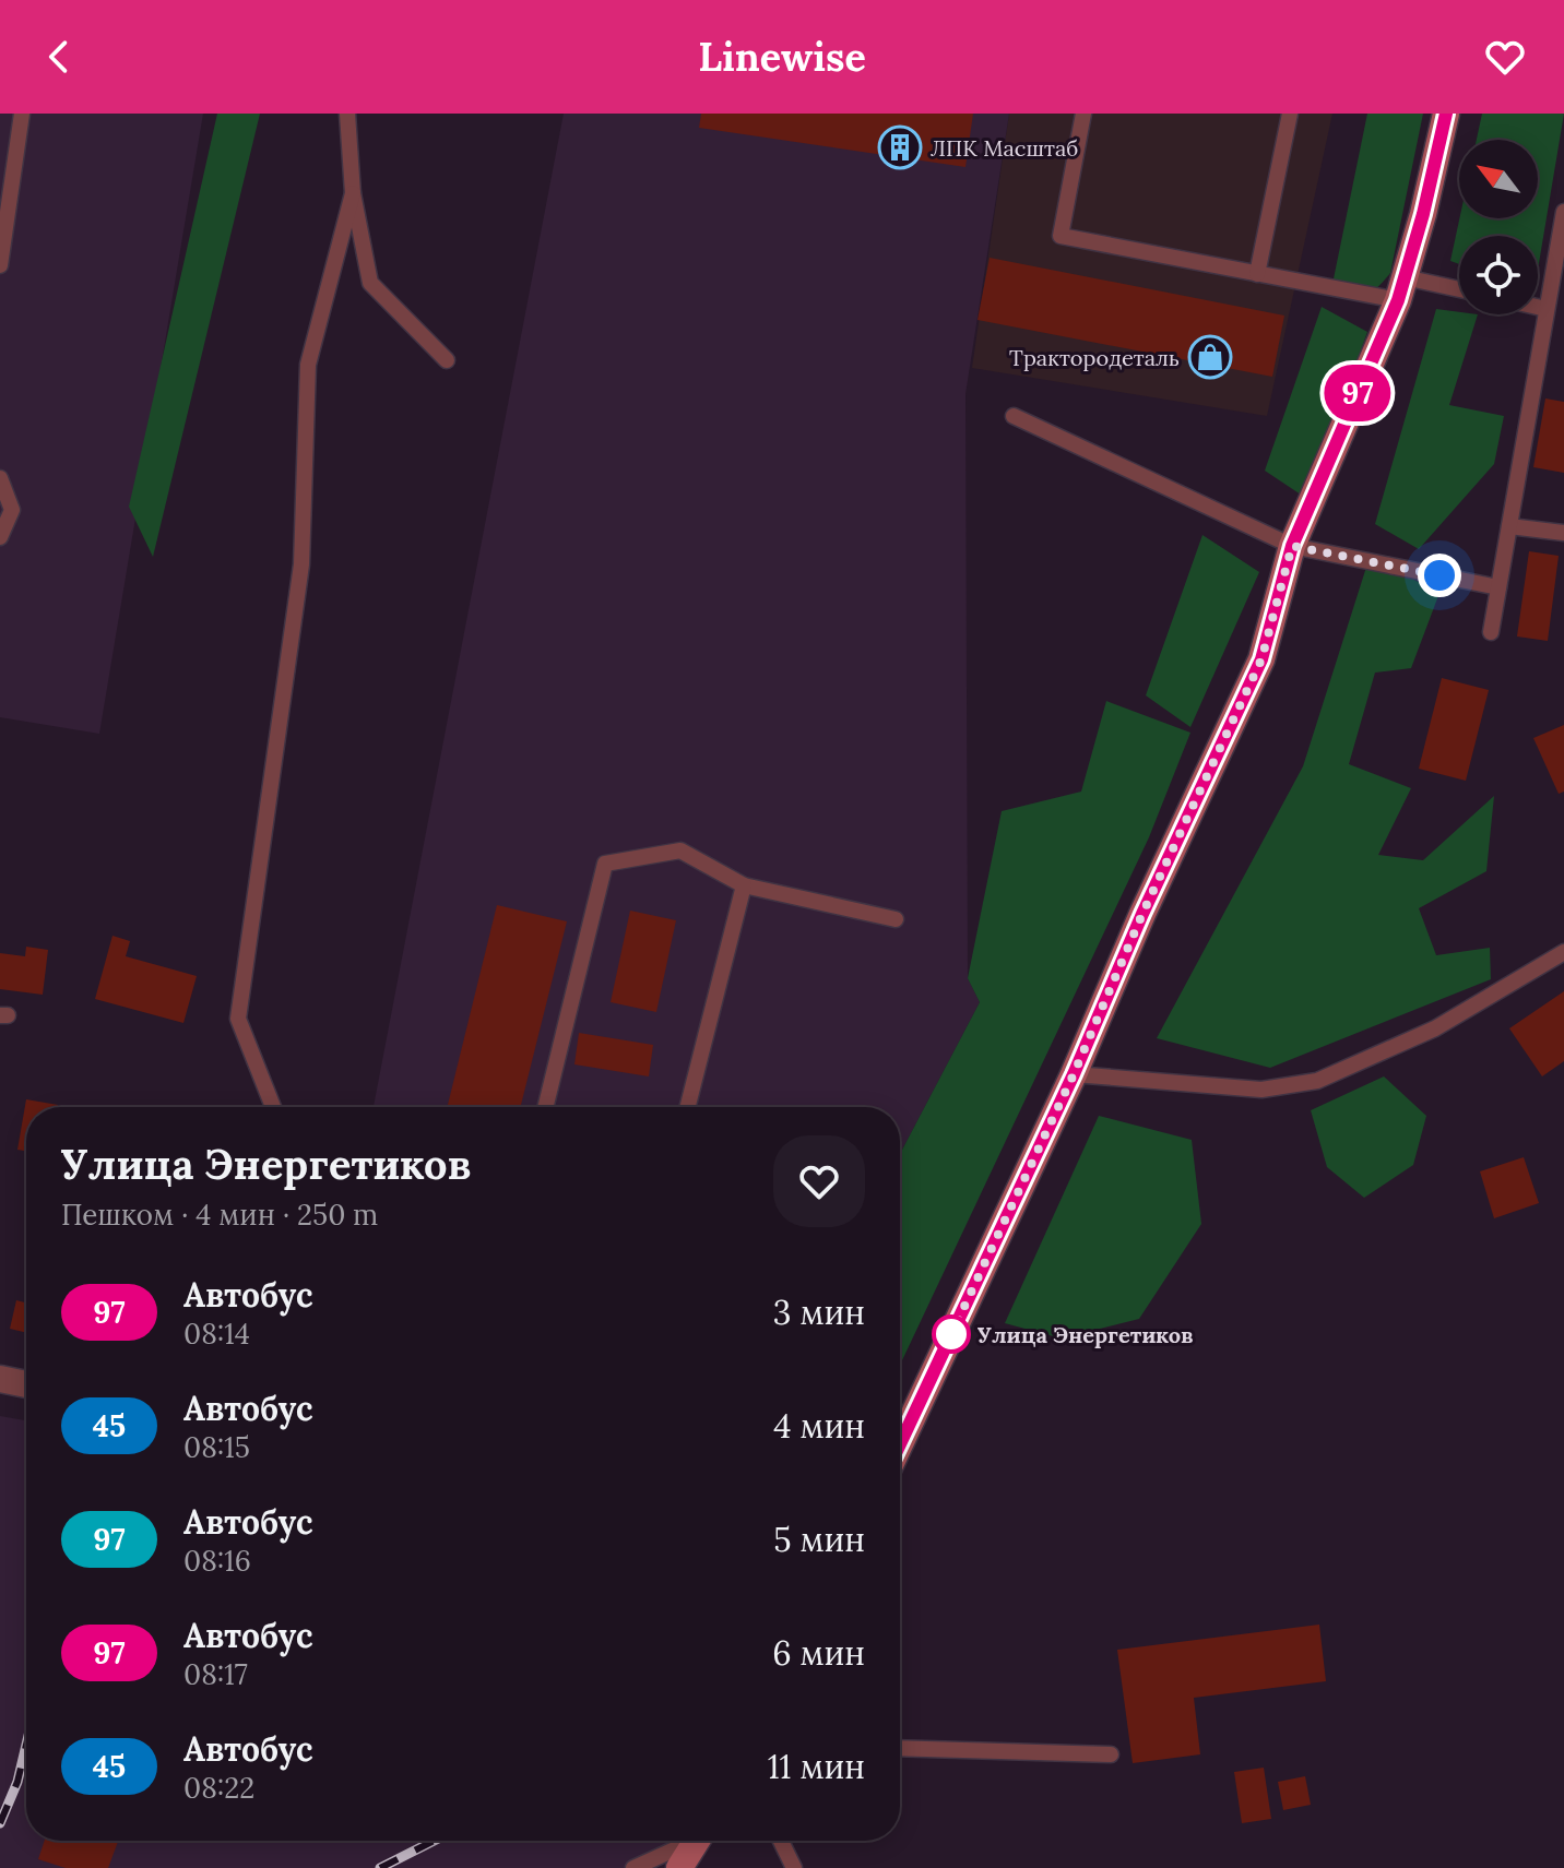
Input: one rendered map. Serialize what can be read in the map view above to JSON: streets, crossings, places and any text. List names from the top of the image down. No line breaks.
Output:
{"places":{"building":["ЛПК Масштаб"],"shop":["Трактородеталь"],"other":["Улица Энергетиков"]},"lines":["bus line 97"],"north":"top left","page":{"header":"Linewise","on_map":"97","heading":["Улица Энергетиков","Пешком · 4 мин · 250 m"],"list":[{"mark":"97","name":"Автобус","note":"08:14","value":"3 мин"},{"mark":"45","name":"Автобус","note":"08:15","value":"4 мин"},{"mark":"97","name":"Автобус","note":"08:16","value":"5 мин"},{"mark":"97","name":"Автобус","note":"08:17","value":"6 мин"},{"mark":"45","name":"Автобус","note":"08:22","value":"11 мин"}]}}
